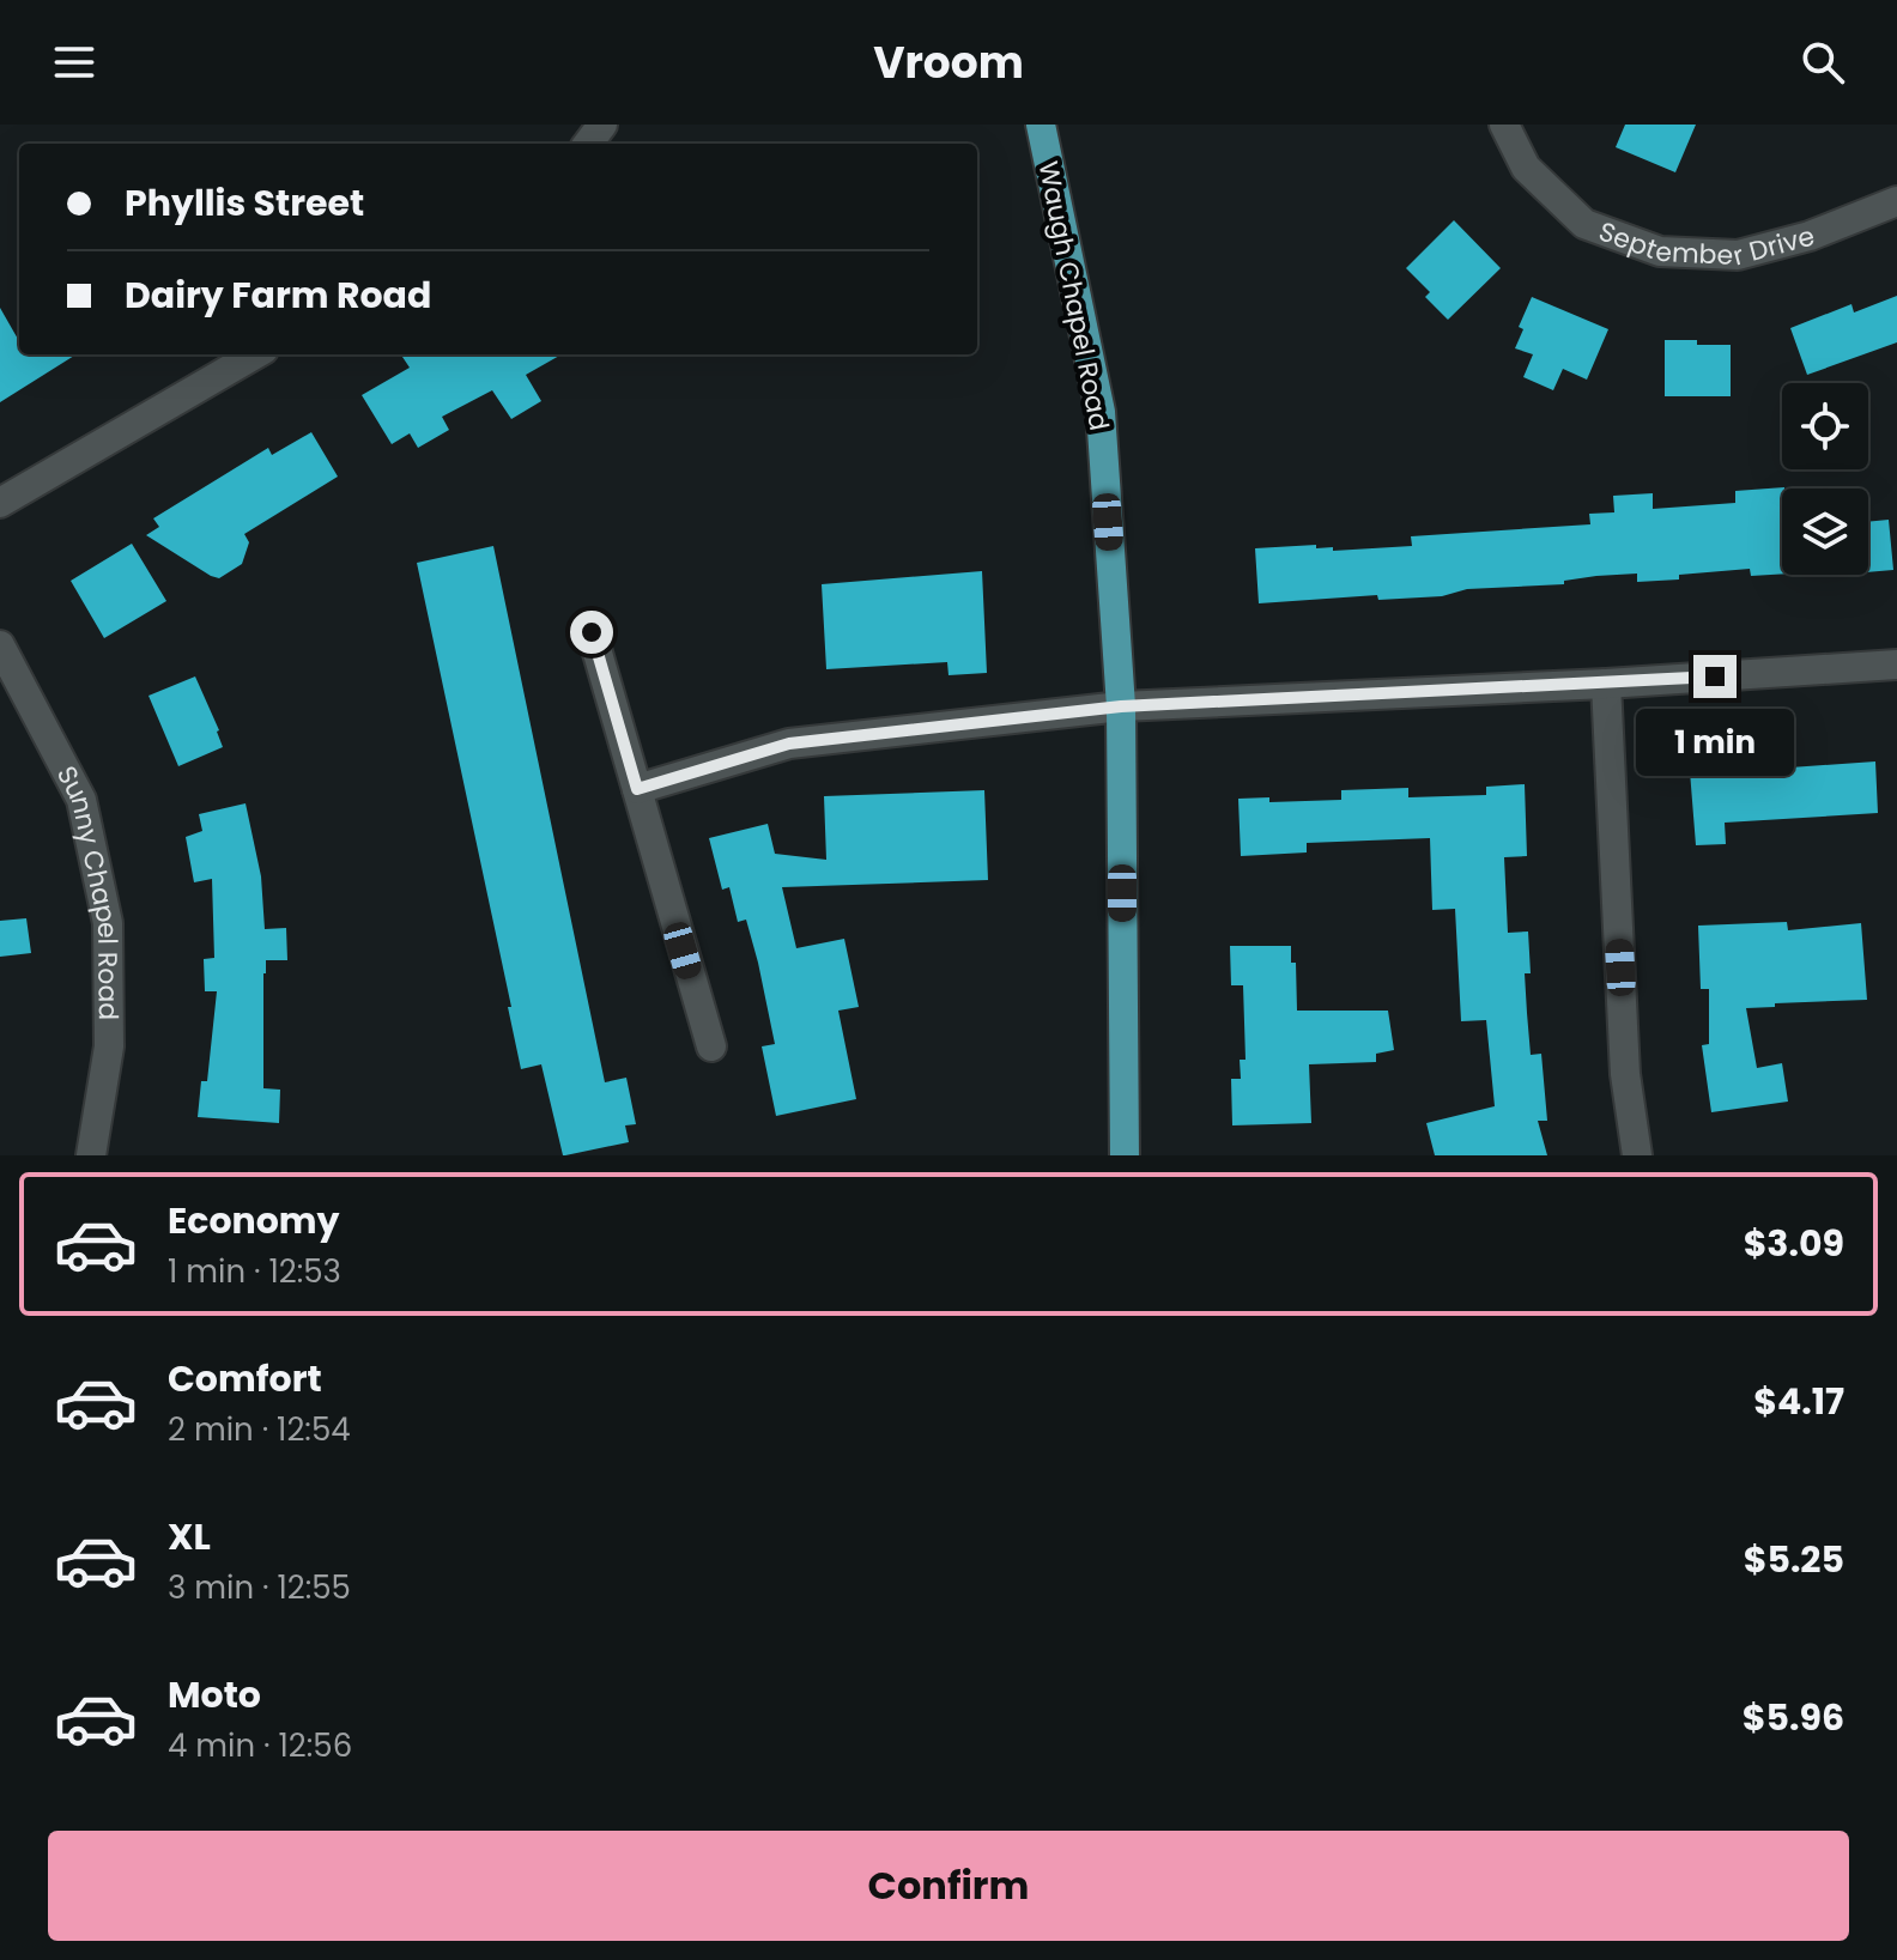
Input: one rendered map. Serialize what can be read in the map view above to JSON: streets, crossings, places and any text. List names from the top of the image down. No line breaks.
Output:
{"streets":{"main road":["Waugh Chapel Road"],"street":["September Drive","Sunny Chapel Road"]},"page":{"header":"Vroom","banner":["Phyllis Street","Dairy Farm Road"],"bubble":"1 min","list":[{"name":"Economy","note":"1 min · 12:53","value":"$3.09"},{"name":"Comfort","note":"2 min · 12:54","value":"$4.17"},{"name":"XL","note":"3 min · 12:55","value":"$5.25"},{"name":"Moto","note":"4 min · 12:56","value":"$5.96"}],"buttons":"Confirm"}}
